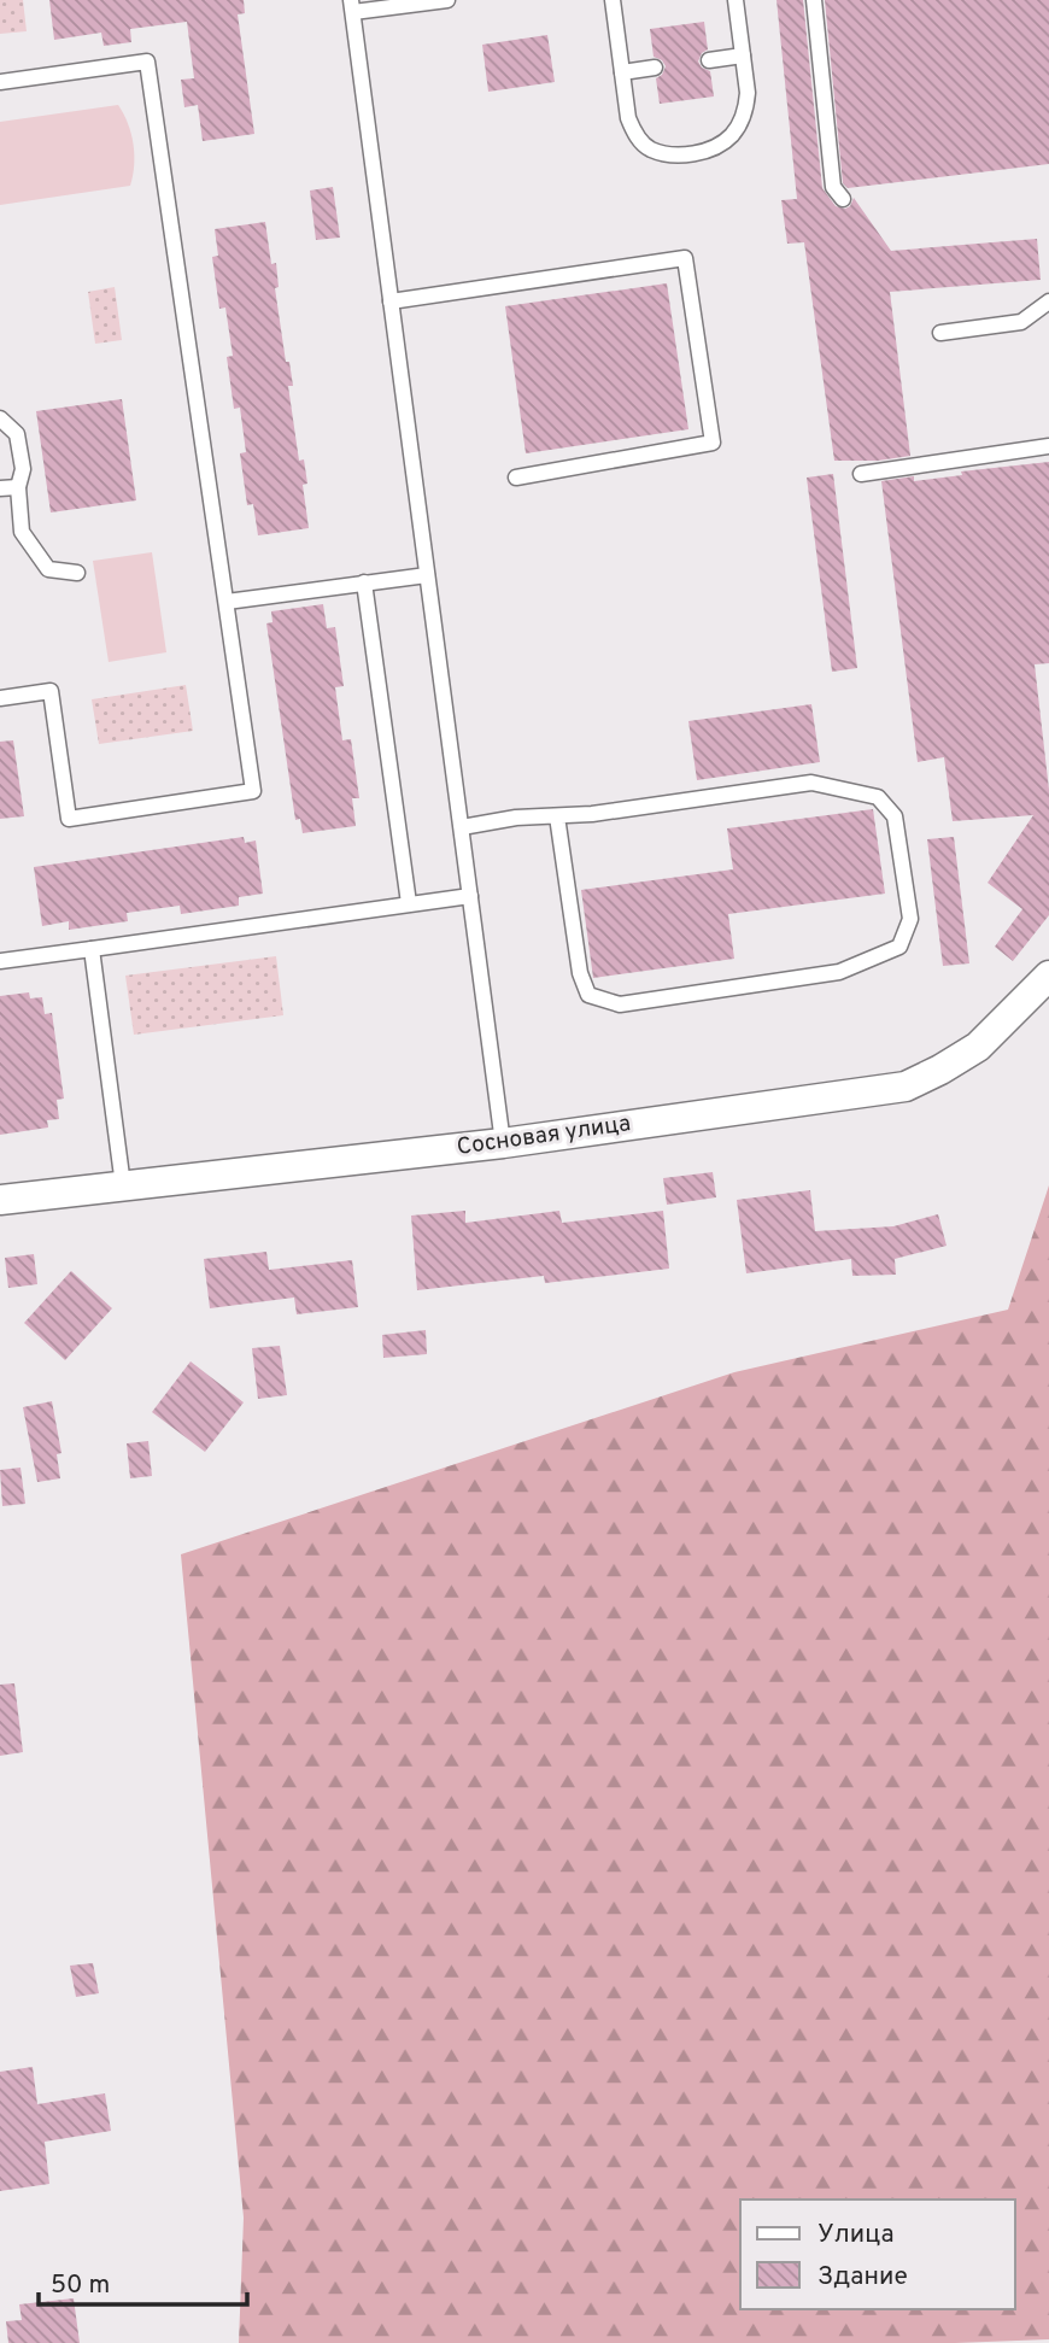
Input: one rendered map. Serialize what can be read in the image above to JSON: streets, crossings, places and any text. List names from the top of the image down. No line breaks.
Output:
{"streets":{"street":["Сосновая улица"]},"legend":["Улица","Здание"],"scale_bar":"50 m"}
